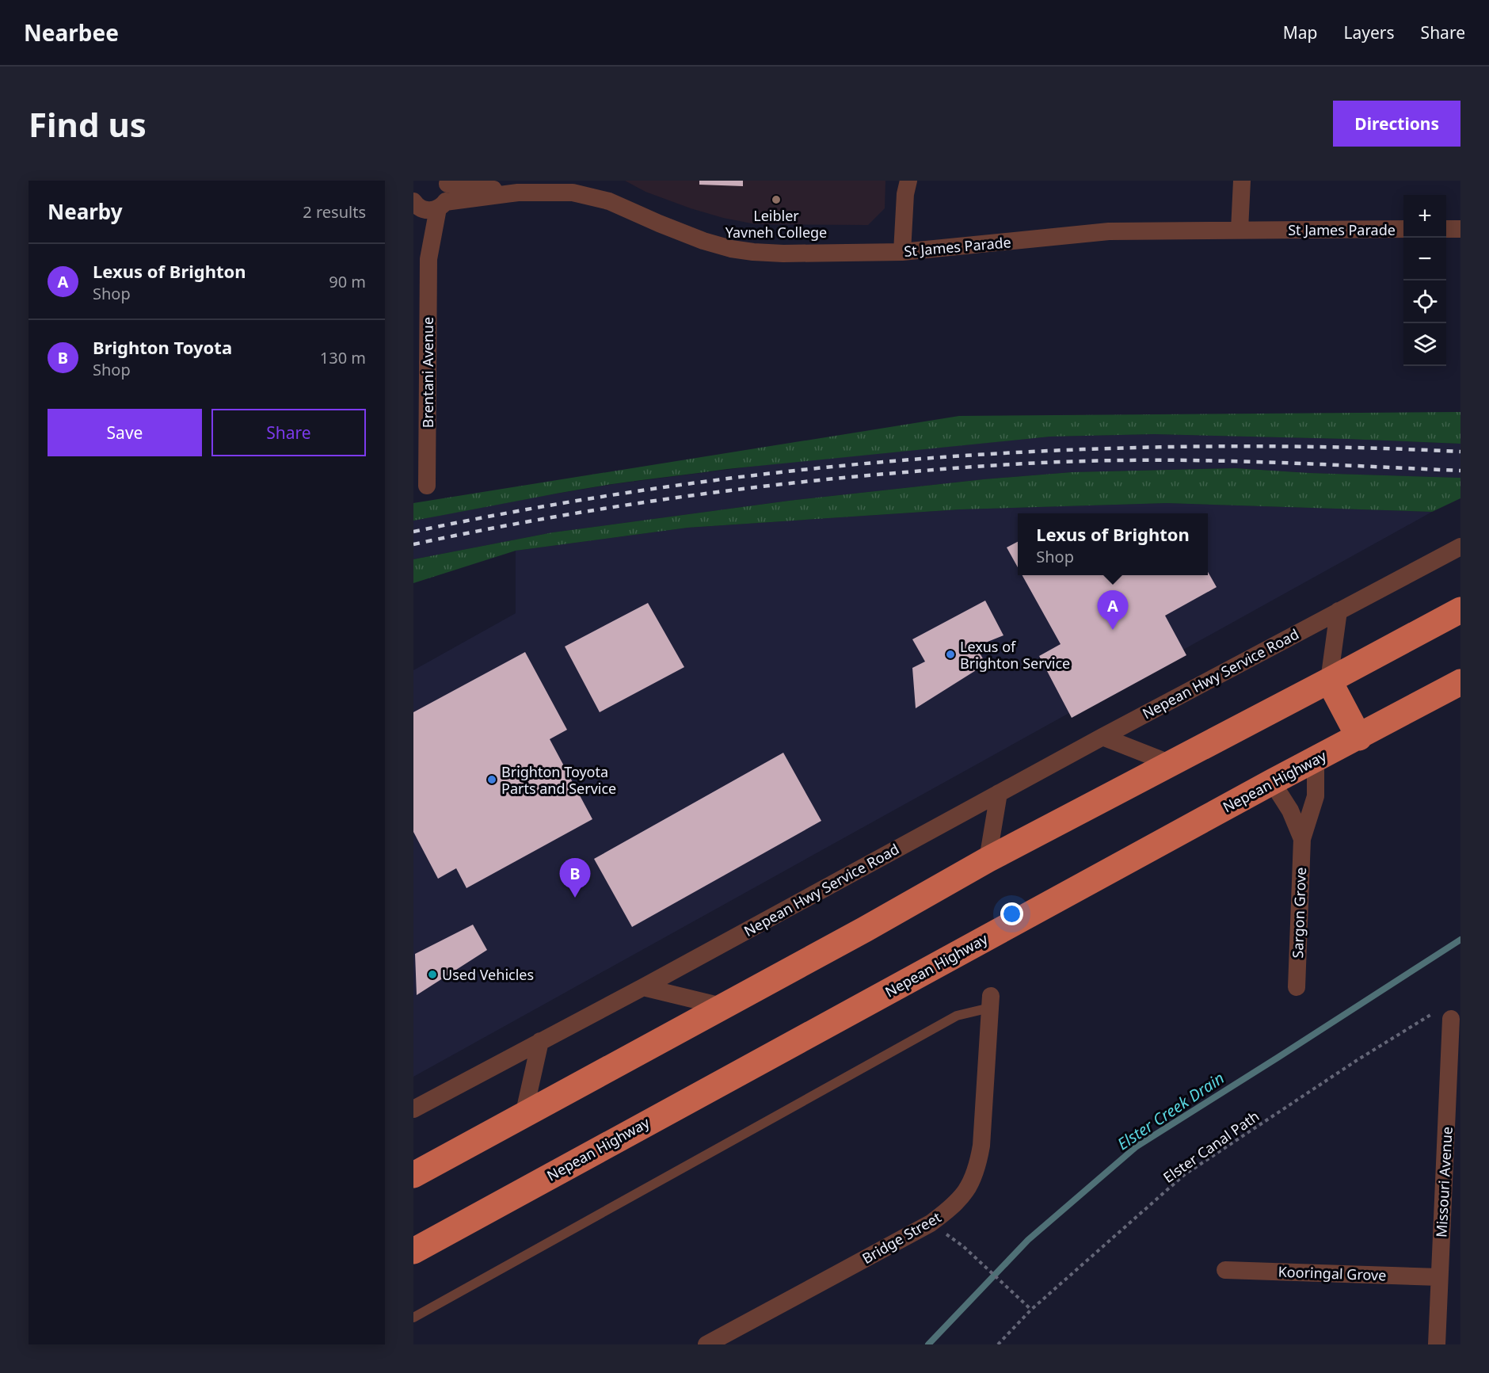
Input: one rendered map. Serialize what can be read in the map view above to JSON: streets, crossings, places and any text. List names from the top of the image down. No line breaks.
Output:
{"streets":{"highway":["Nepean Highway"],"street":["St James Parade","Brentani Avenue","Nepean Hwy Service Road","Sargon Grove","Missouri Avenue","Bridge Street","Kooringal Grove"],"path":["Elster Canal Path"]},"crossings":[["St James Parade","Brentani Avenue"],["Nepean Highway","Sargon Grove"],["Elster Canal Path","Missouri Avenue"],["Missouri Avenue","Kooringal Grove"]],"water":["Elster Creek Drain"],"places":["Leibler Yavneh College","Lexus of Brighton Service","Brighton Toyota Parts and Service","Used Vehicles"],"page":{"header":"Nearbee","nav":["Map","Layers","Share"],"buttons":["Directions",["Save","Share"]],"title":"Find us","heading":["Nearby","2 results"],"map_buttons":["+","−"],"list":[{"mark":"A","name":"Lexus of Brighton","note":"Shop","value":"90 m"},{"mark":"B","name":"Brighton Toyota","note":"Shop","value":"130 m"}],"popup":["Lexus of Brighton","Shop"],"pins":["A","B"]}}
